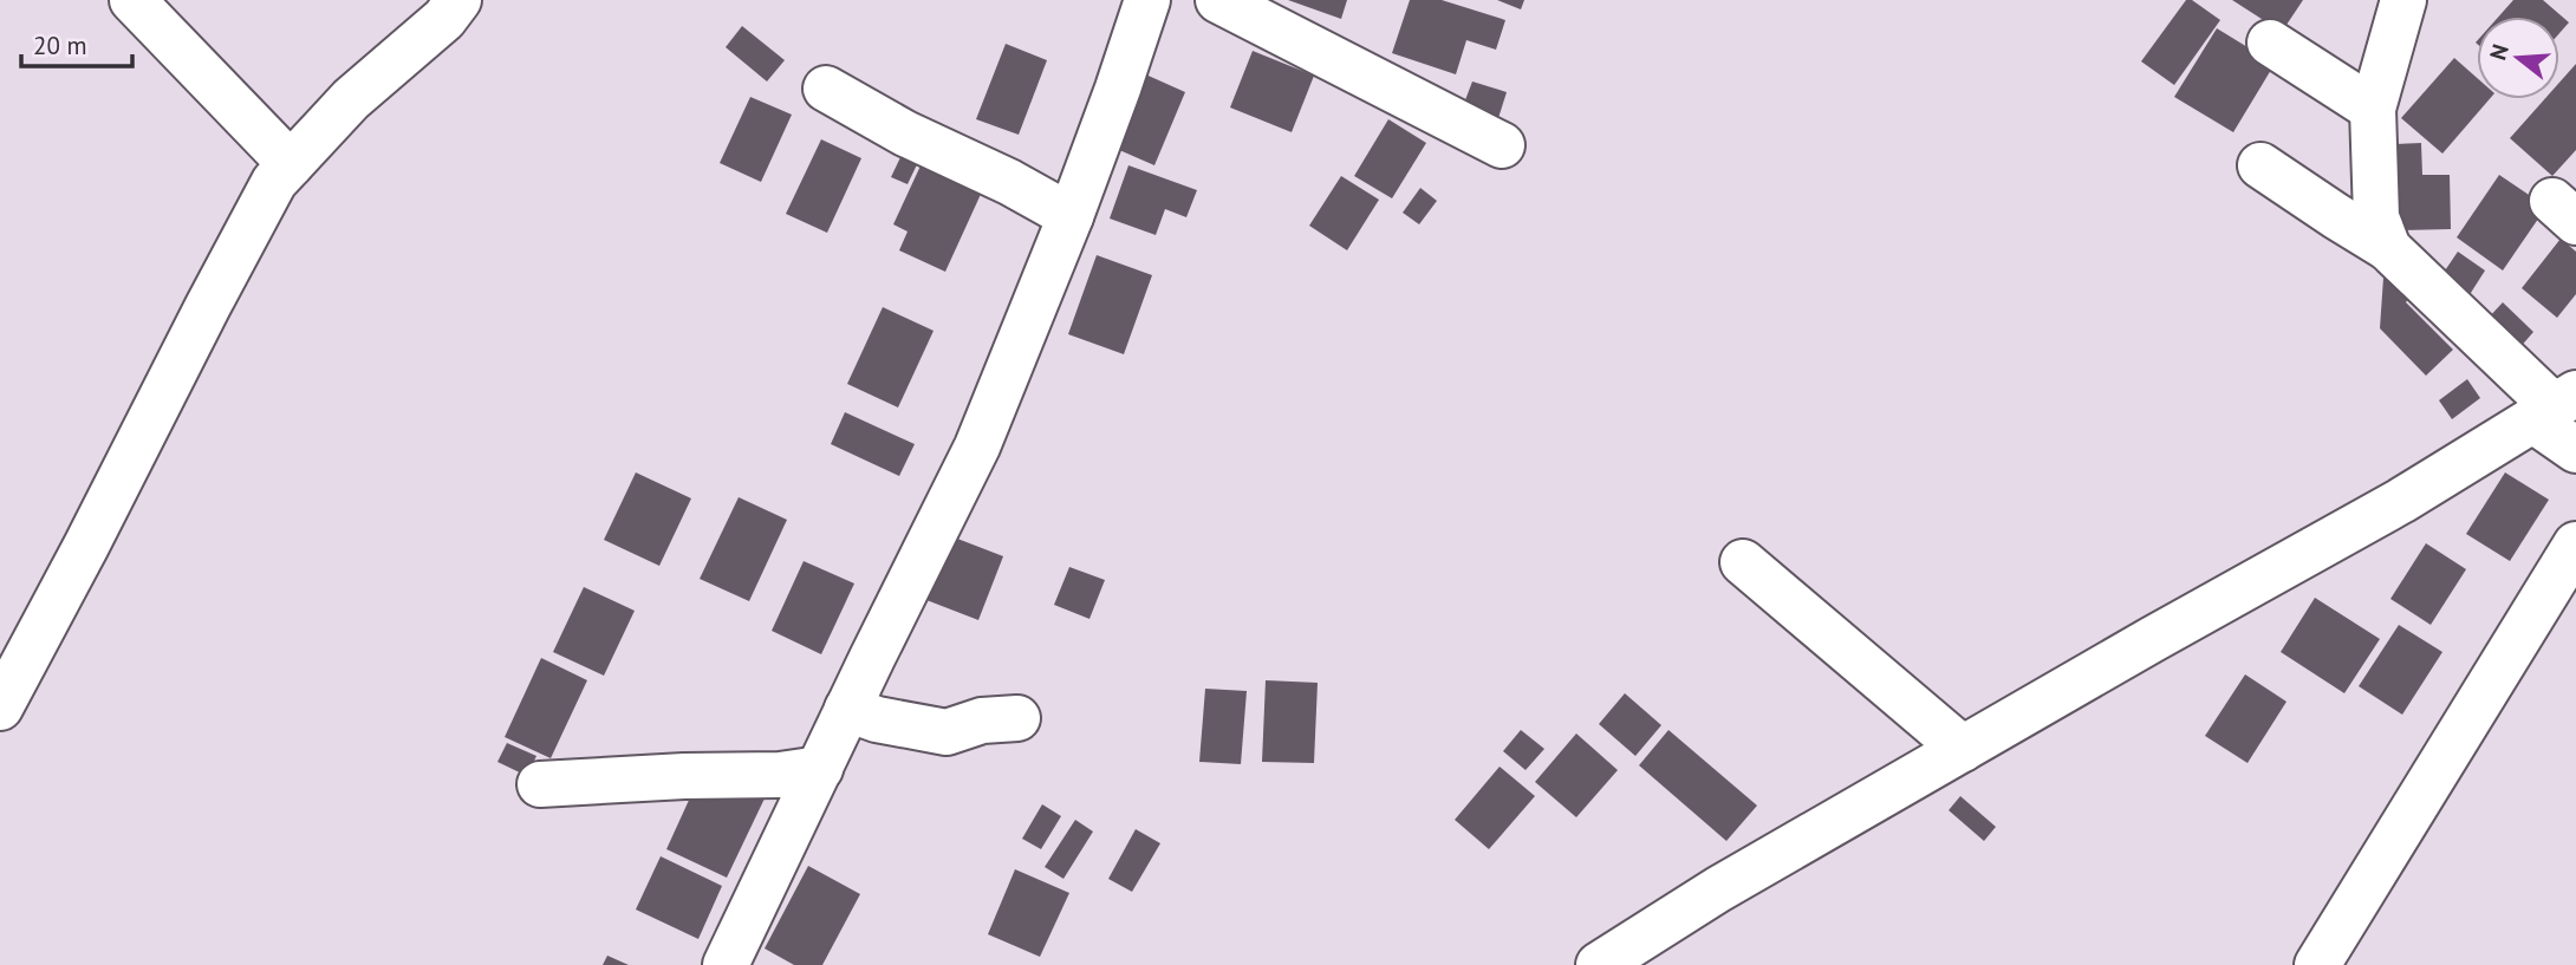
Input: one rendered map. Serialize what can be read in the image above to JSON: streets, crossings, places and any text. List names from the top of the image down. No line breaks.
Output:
{"scale_bar":"20 m","north":"left"}
